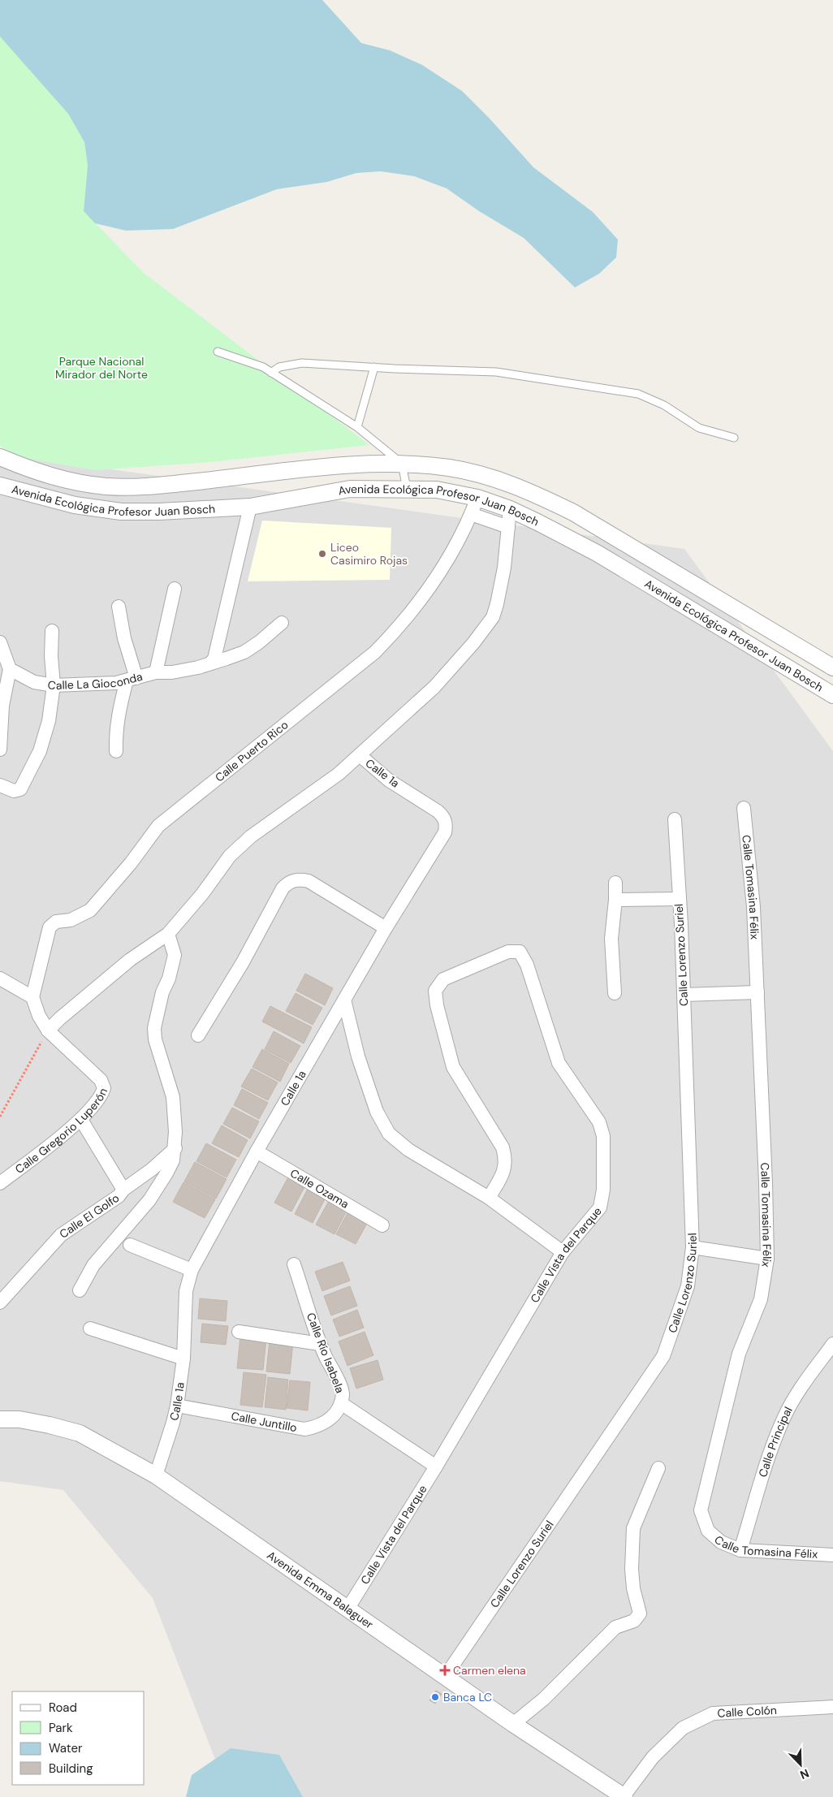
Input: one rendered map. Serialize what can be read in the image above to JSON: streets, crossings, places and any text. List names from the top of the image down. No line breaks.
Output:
{"streets":{"street":["Avenida Ecológica Profesor Juan Bosch","Calle La Gioconda","Calle Puerto Rico","Calle 1a","Calle Tomasina Félix","Calle Lorenzo Suriel","Calle Gregorio Luperón","Calle Ozama","Calle El Golfo","Calle Vista del Parque","Calle Río Isabela","Calle Juntillo","Calle Principal","Avenida Emma Balaguer","Calle Colón"]},"crossings":[["Avenida Ecológica Profesor Juan Bosch","Calle Puerto Rico"],["Calle Puerto Rico","Calle Gregorio Luperón"],["Calle 1a","Calle Ozama"],["Calle 1a","Calle Juntillo"],["Calle 1a","Avenida Emma Balaguer"],["Calle Tomasina Félix","Calle Principal"],["Calle Lorenzo Suriel","Avenida Emma Balaguer"],["Calle Gregorio Luperón","Calle El Golfo"],["Calle Vista del Parque","Calle Río Isabela"],["Calle Vista del Parque","Avenida Emma Balaguer"],["Calle Río Isabela","Calle Juntillo"],["Avenida Emma Balaguer","Calle Colón"]],"parks":["Parque Nacional Mirador del Norte"],"places":{"other":["Liceo Casimiro Rojas","Banca LC"],"health":["Carmen elena"]},"legend":["Road","Park","Water","Building"],"north":"bottom right"}
